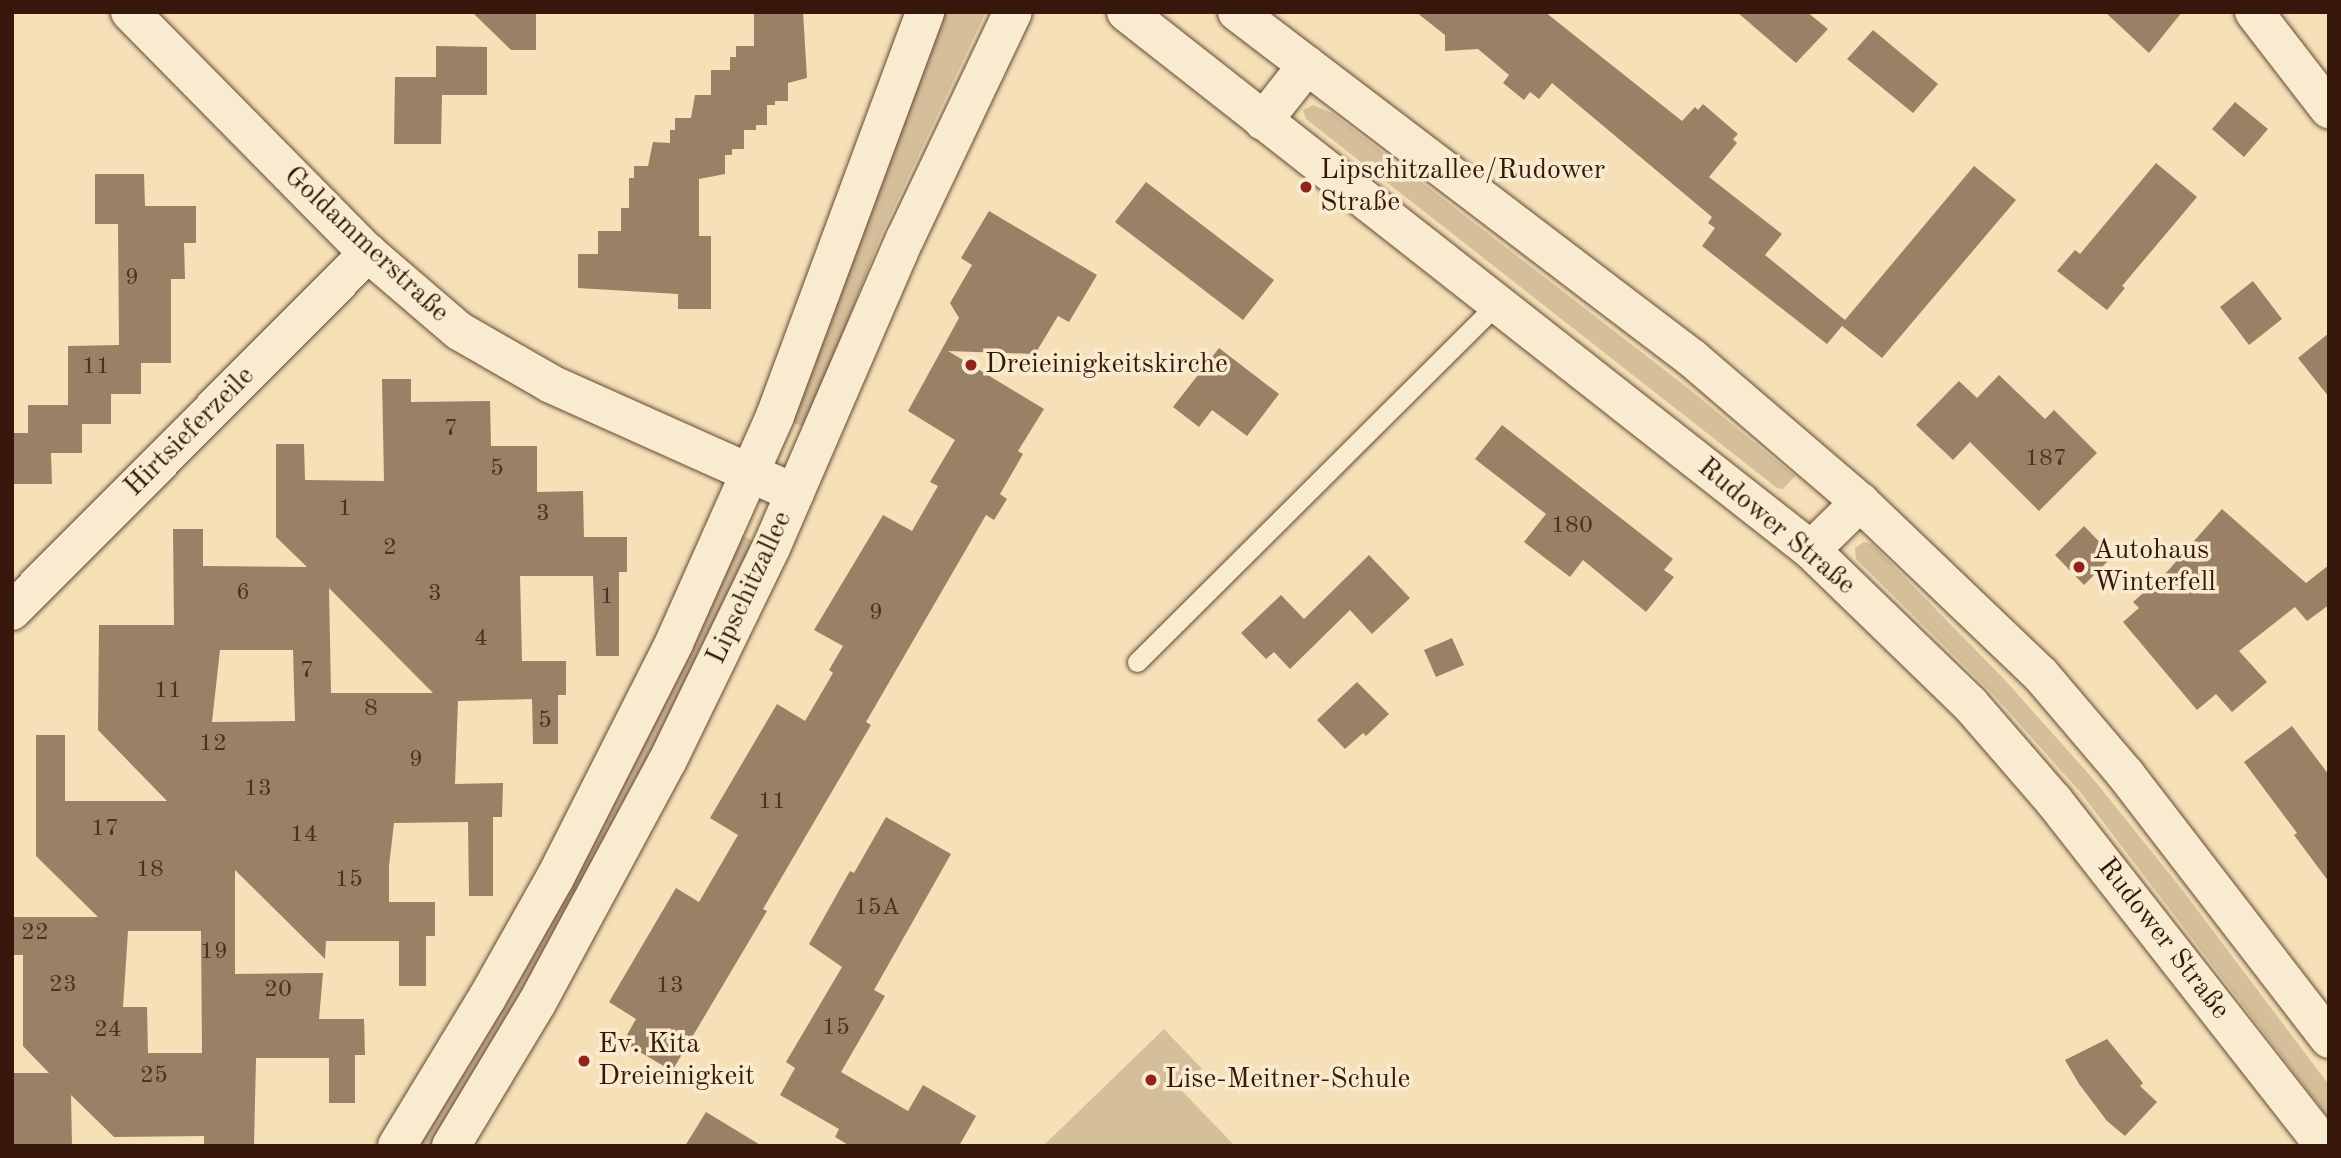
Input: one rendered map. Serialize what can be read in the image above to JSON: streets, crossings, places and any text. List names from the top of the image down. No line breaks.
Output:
{"streets":{"street":["Goldammerstraße","Hirtsieferzeile","Rudower Straße","Lipschitzallee"]},"crossings":[["Goldammerstraße","Hirtsieferzeile"],["Goldammerstraße","Lipschitzallee"]],"places":["Lipschitzallee/Rudower Straße","Dreieinigkeitskirche","Autohaus Winterfell","Ev. Kita Dreieinigkeit","Lise-Meitner-Schule"],"house_numbers":["9","11","7","187","5","1","3","180","2","6","3","1","9","4","7","11","8","5","12","9","13","11","17","14","18","15","15A","22","19","23","13","20","15","24","25"]}
